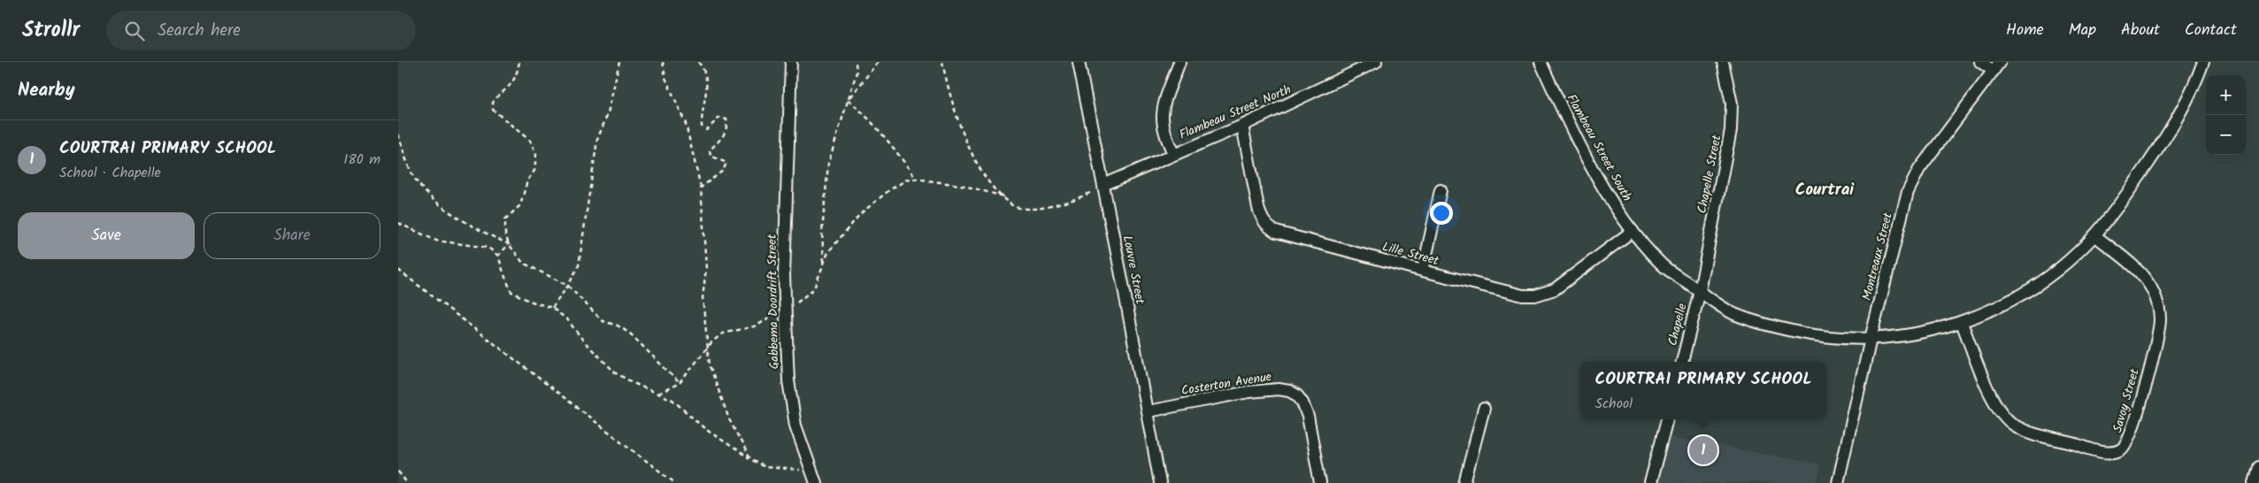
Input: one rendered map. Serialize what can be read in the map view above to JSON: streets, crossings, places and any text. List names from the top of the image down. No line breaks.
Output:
{"streets":{"street":["Flambeau Street North","Flambeau Street South","Chapelle Street","Lille Street","Montreaux Street","Louvre Street","Gabbema Doordrift Street","Chapelle","Costerton Avenue","Savoy Street"]},"crossings":[["Flambeau Street North","Lille Street"],["Flambeau Street North","Louvre Street"],["Flambeau Street South","Chapelle Street"],["Flambeau Street South","Lille Street"],["Flambeau Street South","Montreaux Street"],["Flambeau Street South","Chapelle"],["Flambeau Street South","Savoy Street"],["Chapelle Street","Chapelle"],["Louvre Street","Costerton Avenue"]],"districts":["Courtrai"],"page":{"header":"Strollr","search":"Search here","nav":["Home","Map","About","Contact"],"heading":"Nearby","map_buttons":["+","−"],"list":[{"mark":"1","name":"COURTRAI PRIMARY SCHOOL","note":"School · Chapelle","value":"180 m"}],"buttons":["Save","Share"],"popup":["COURTRAI PRIMARY SCHOOL","School"],"pins":"1"}}
